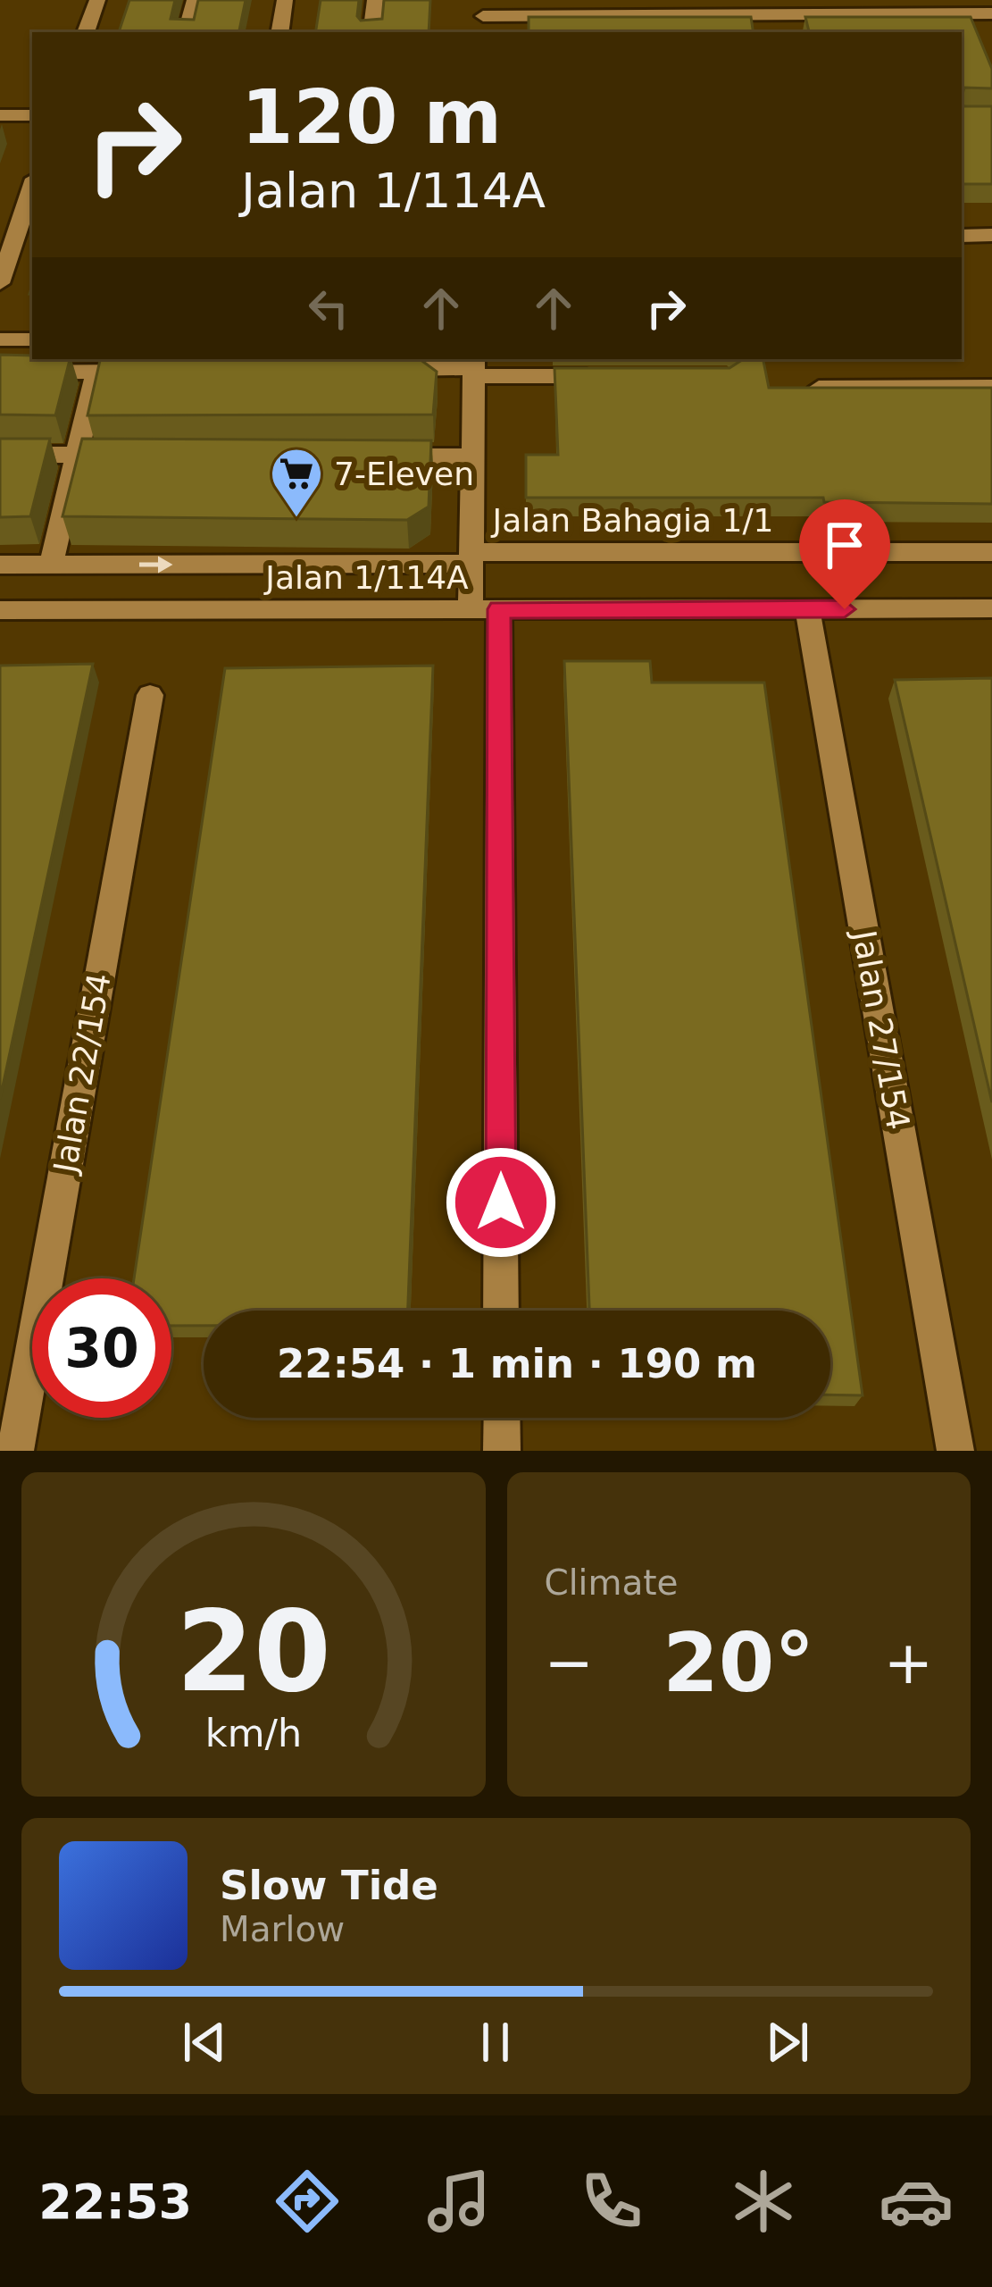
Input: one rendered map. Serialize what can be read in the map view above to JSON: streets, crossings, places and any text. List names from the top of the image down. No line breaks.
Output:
{"streets":{"street":["Jalan Bahagia 1/1","Jalan 1/114A","Jalan 27/154","Jalan 22/154"]},"crossings":[["Jalan 1/114A","Jalan 27/154"]],"places":{"supermarket":["7-Eleven"]},"page":{"turn":["120 m","Jalan 1/114A"],"limit":"30","trip":"22:54 · 1 min · 190 m","tile":"Climate","heat":["−","20°","+"],"song":["Slow Tide","Marlow"],"tabs":"22:53","gauge":["20","km/h"]}}
